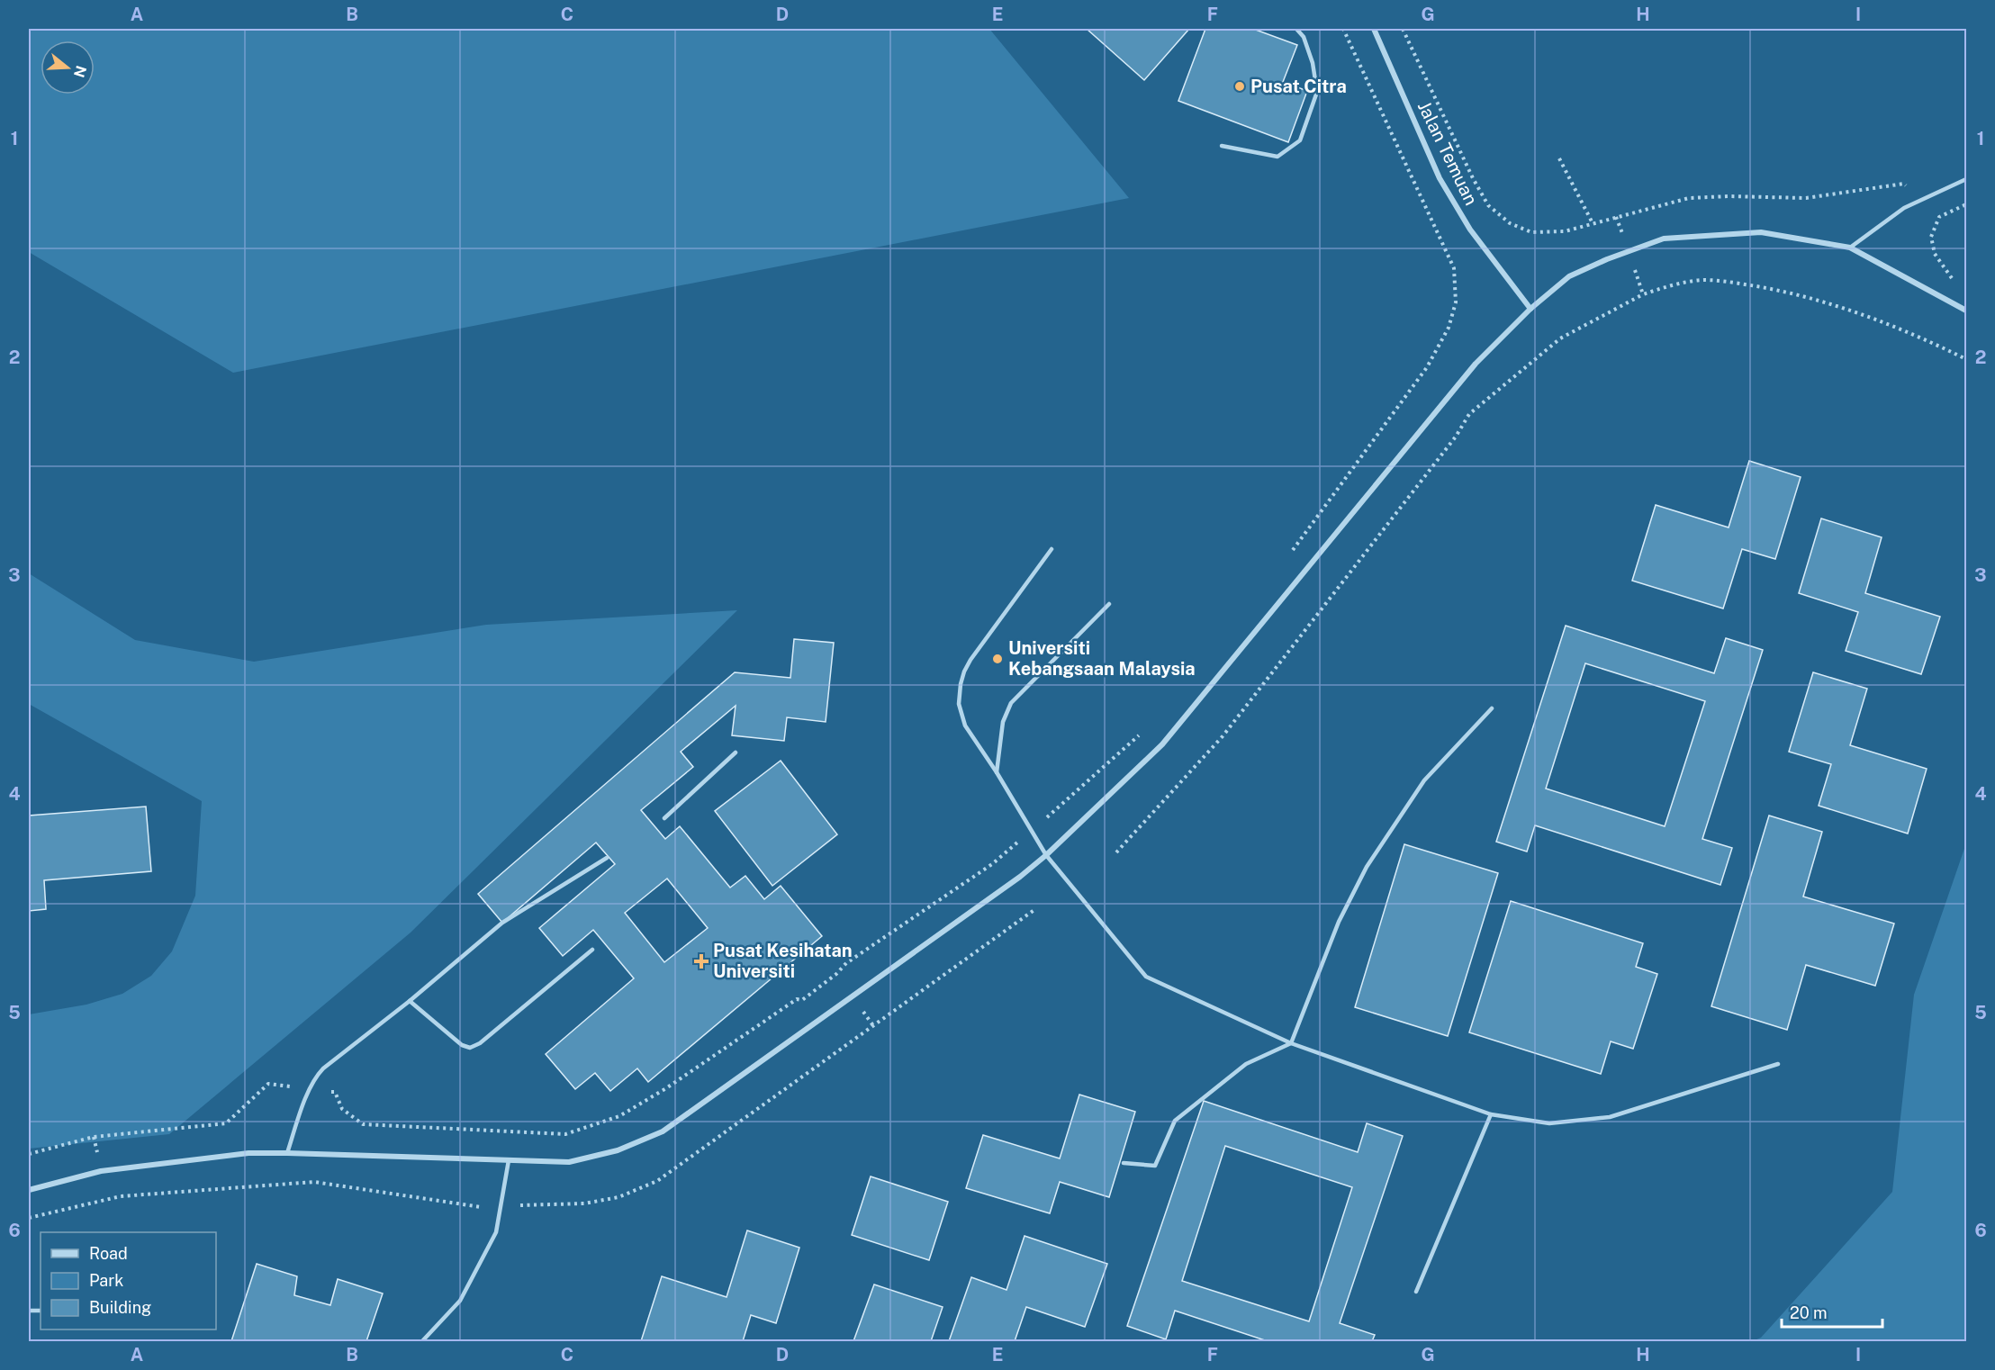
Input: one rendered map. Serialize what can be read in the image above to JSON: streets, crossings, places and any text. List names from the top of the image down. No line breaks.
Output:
{"streets":{"street":["Jalan Temuan"]},"places":{"other":["Pusat Citra","Universiti Kebangsaan Malaysia"],"health":["Pusat Kesihatan Universiti"]},"legend":["Road","Park","Building"],"scale_bar":"20 m","north":"right","grid":{"columns":["A","B","C","D","E","F","G","H","I"],"rows":["1","2","3","4","5","6"]}}
